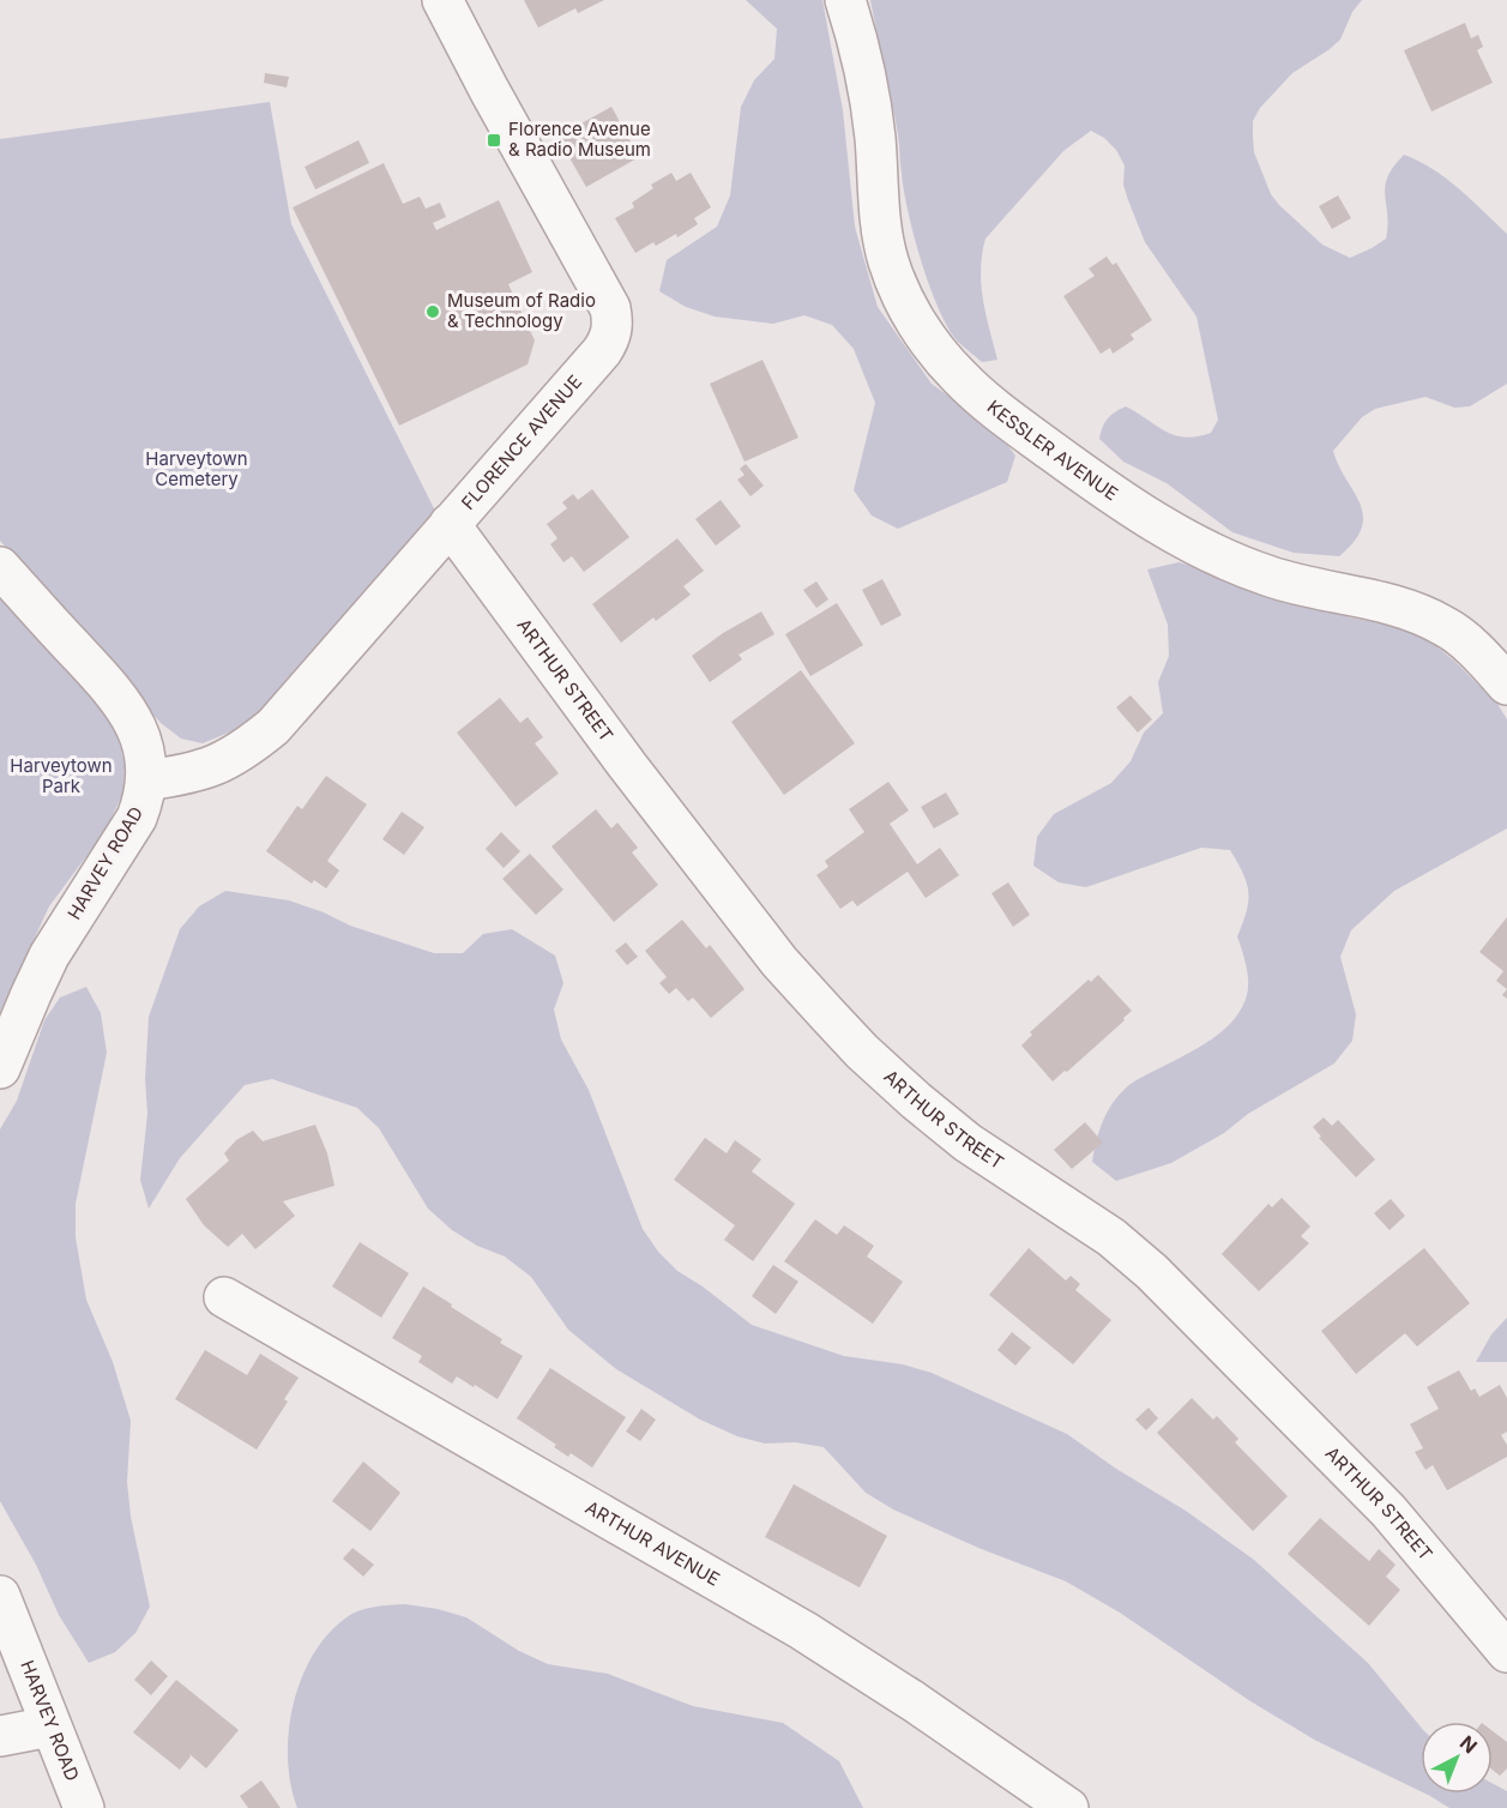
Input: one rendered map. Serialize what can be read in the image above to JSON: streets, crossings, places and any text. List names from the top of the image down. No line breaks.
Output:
{"streets":{"street":["FLORENCE AVENUE","KESSLER AVENUE","ARTHUR STREET","HARVEY ROAD","ARTHUR AVENUE"]},"crossings":[["FLORENCE AVENUE","ARTHUR STREET"],["FLORENCE AVENUE","HARVEY ROAD"]],"parks":["Harveytown Cemetery","Harveytown Park"],"places":{"transit":["Florence Avenue & Radio Museum"],"other":["Museum of Radio & Technology"]},"north":"top right"}
